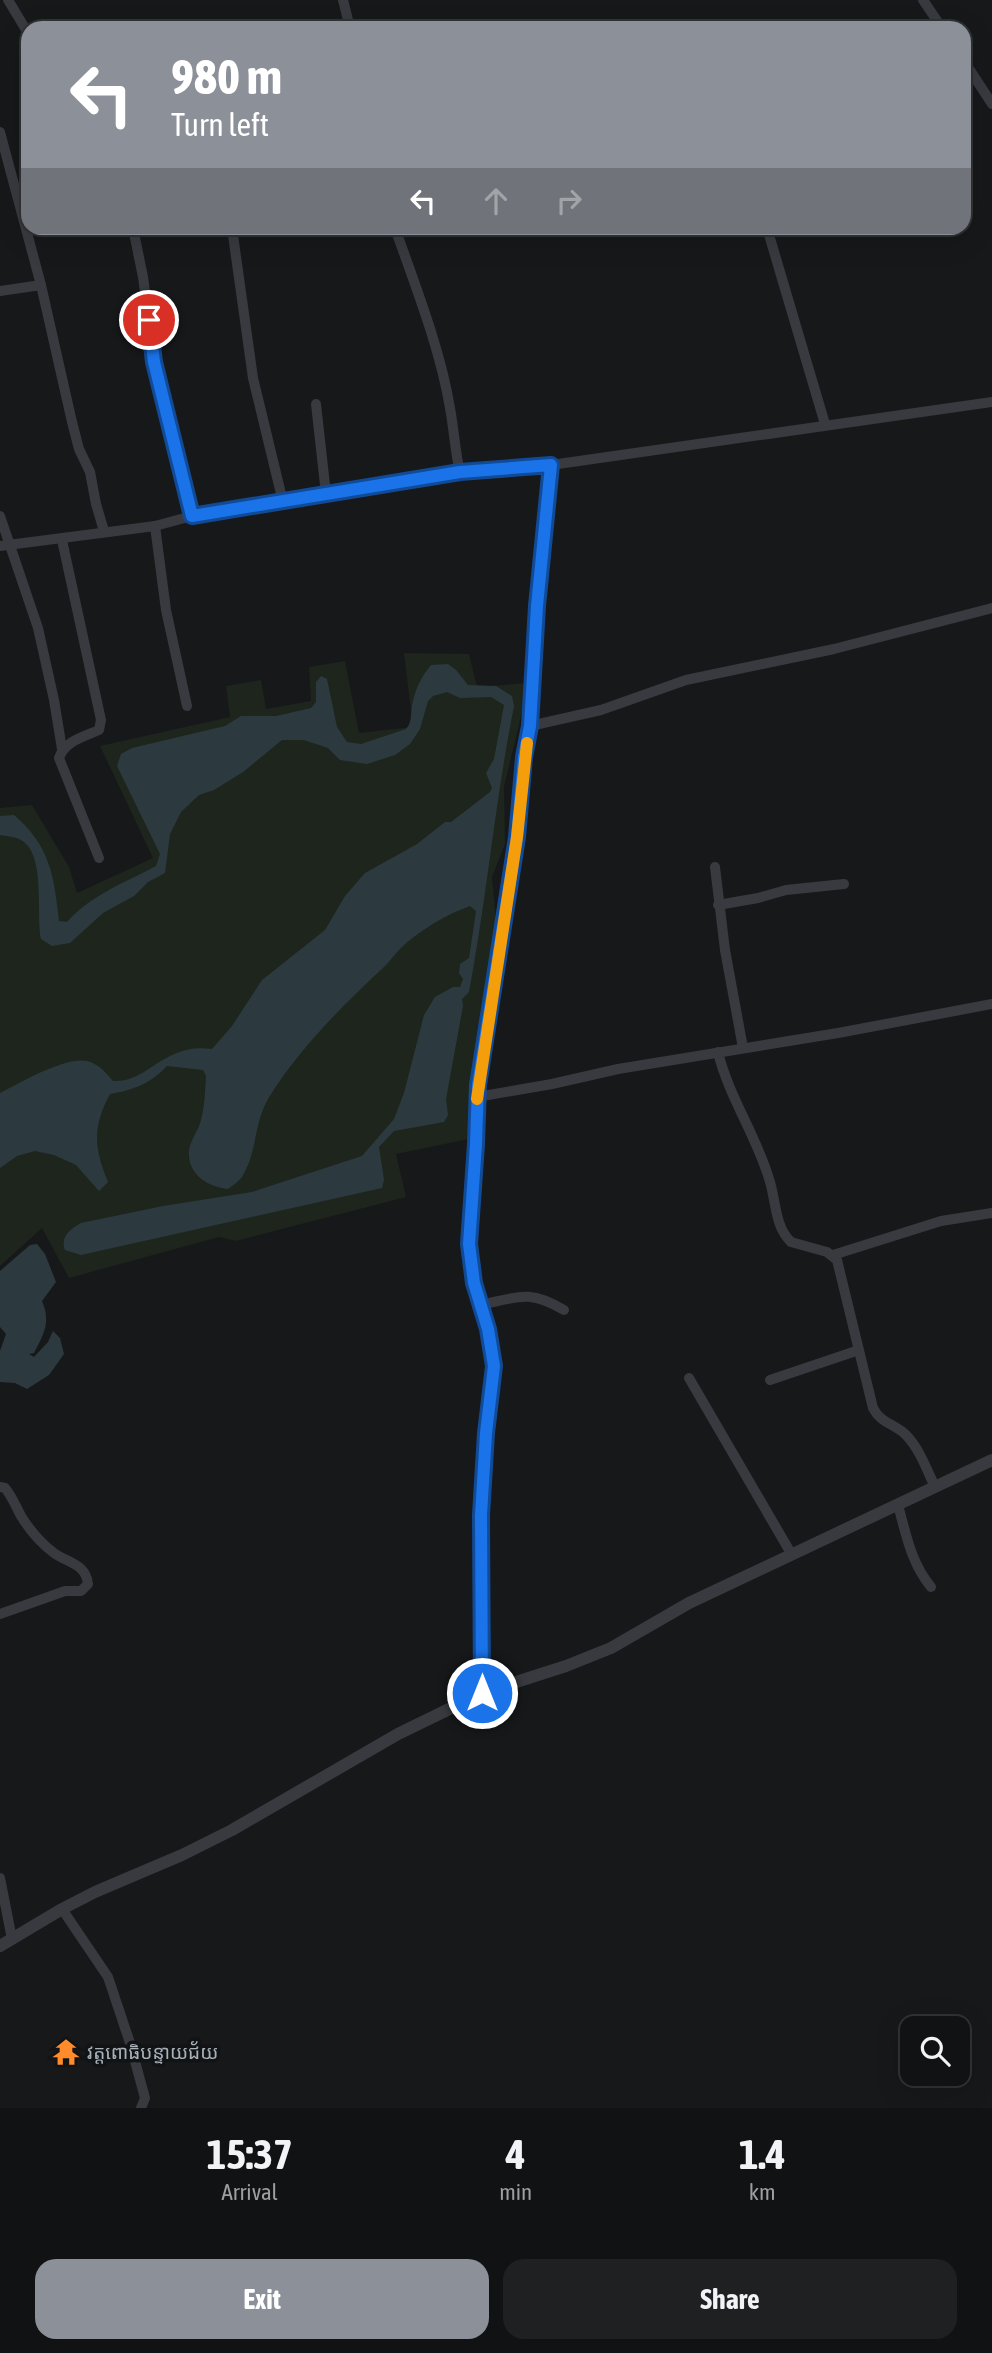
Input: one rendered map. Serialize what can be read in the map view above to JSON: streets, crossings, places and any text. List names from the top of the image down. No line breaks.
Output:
{"places":{"temple":["វត្តពោធិបន្ទាយជ័យ"]},"page":{"turn":["980 m","Turn left"],"eta":["15:37","Arrival","4","min","1.4","km"],"buttons":["Exit","Share"]}}
